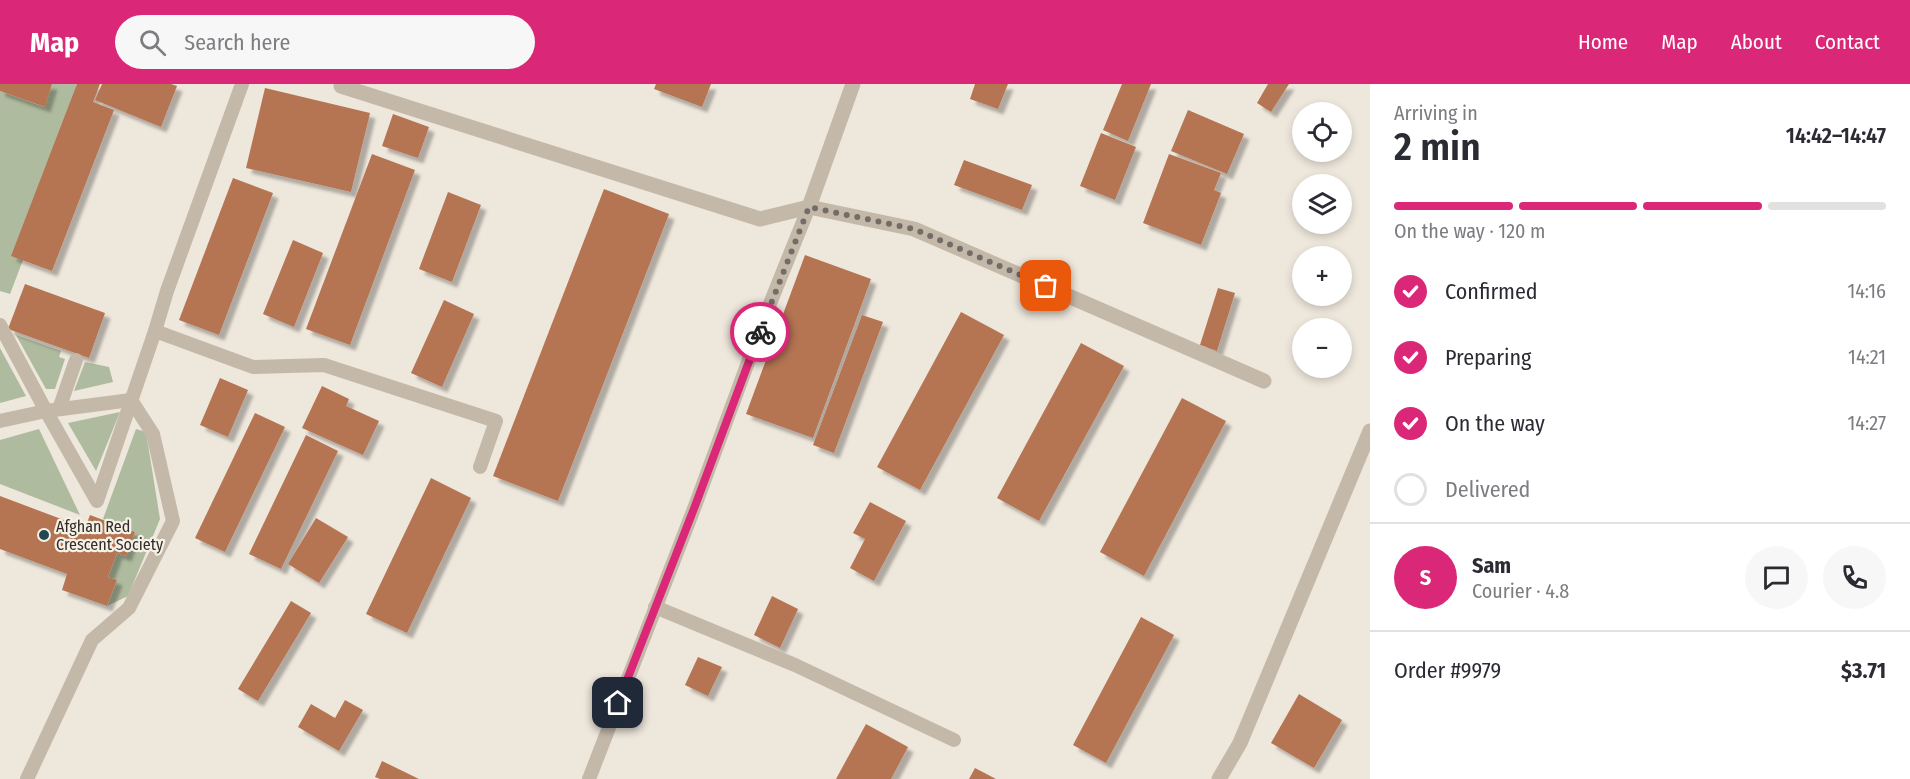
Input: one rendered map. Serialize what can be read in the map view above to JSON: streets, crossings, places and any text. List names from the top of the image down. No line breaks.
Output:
{"places":["Afghan Red Crescent Society"],"page":{"header":"Map","search":"Search here","nav":["Home","Map","About","Contact"],"heading":["2 min","Arriving in","14:42–14:47"],"panel":["Sam","Courier · 4.8","Order #9979","$3.71"],"map_buttons":["+","−"],"bar":"On the way · 120 m","list":[["Confirmed","14:16"],["Preparing","14:21"],["On the way","14:27"],"Delivered"],"round":"S"}}
